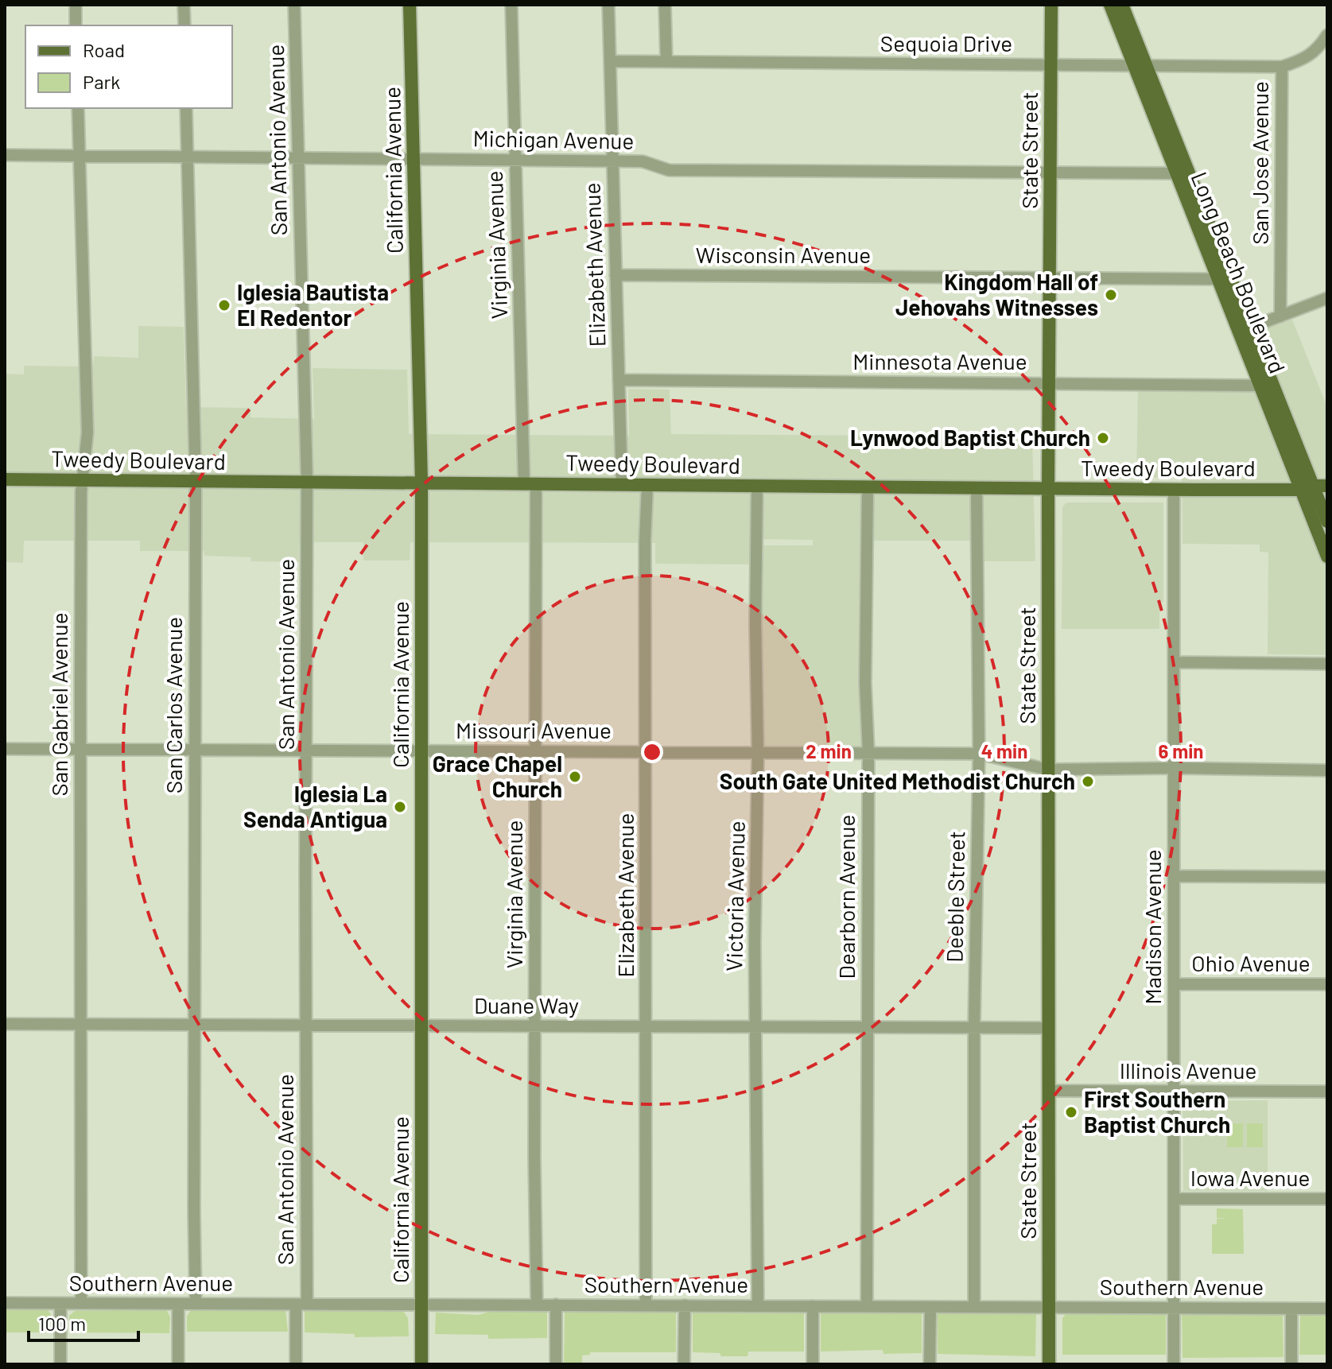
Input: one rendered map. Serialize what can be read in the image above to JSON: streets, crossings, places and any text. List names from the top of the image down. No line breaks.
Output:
{"streets":{"main road":["State Street","California Avenue","Long Beach Boulevard","Tweedy Boulevard"],"street":["Sequoia Drive","San Antonio Avenue","Michigan Avenue","San Jose Avenue","Virginia Avenue","Wisconsin Avenue","Elizabeth Avenue","Minnesota Avenue","San Gabriel Avenue","San Carlos Avenue","Missouri Avenue","Victoria Avenue","Dearborn Avenue","Deeble Street","Madison Avenue","Ohio Avenue","Duane Way","Illinois Avenue","Iowa Avenue","Southern Avenue"]},"crossings":[["Sequoia Drive","State Street"],["Sequoia Drive","San Jose Avenue"],["Sequoia Drive","Elizabeth Avenue"],["Sequoia Drive","Long Beach Boulevard"],["San Antonio Avenue","Michigan Avenue"],["San Antonio Avenue","Tweedy Boulevard"],["San Antonio Avenue","Missouri Avenue"],["San Antonio Avenue","Duane Way"],["San Antonio Avenue","Southern Avenue"],["Michigan Avenue","State Street"],["Michigan Avenue","California Avenue"],["Michigan Avenue","Virginia Avenue"],["Michigan Avenue","Elizabeth Avenue"],["Michigan Avenue","Long Beach Boulevard"],["Michigan Avenue","San Gabriel Avenue"],["Michigan Avenue","San Carlos Avenue"],["State Street","Wisconsin Avenue"],["State Street","Minnesota Avenue"],["State Street","Tweedy Boulevard"],["State Street","Missouri Avenue"],["State Street","Duane Way"],["State Street","Illinois Avenue"],["State Street","Southern Avenue"],["California Avenue","Tweedy Boulevard"],["California Avenue","Missouri Avenue"],["California Avenue","Duane Way"],["California Avenue","Southern Avenue"],["Virginia Avenue","Tweedy Boulevard"],["Virginia Avenue","Missouri Avenue"],["Virginia Avenue","Duane Way"],["Virginia Avenue","Southern Avenue"],["Wisconsin Avenue","Elizabeth Avenue"],["Wisconsin Avenue","Long Beach Boulevard"],["Elizabeth Avenue","Minnesota Avenue"],["Elizabeth Avenue","Tweedy Boulevard"],["Elizabeth Avenue","Missouri Avenue"],["Elizabeth Avenue","Duane Way"],["Elizabeth Avenue","Southern Avenue"],["Long Beach Boulevard","Minnesota Avenue"],["Long Beach Boulevard","Tweedy Boulevard"],["Tweedy Boulevard","San Gabriel Avenue"],["Tweedy Boulevard","San Carlos Avenue"],["Tweedy Boulevard","Victoria Avenue"],["Tweedy Boulevard","Dearborn Avenue"],["Tweedy Boulevard","Deeble Street"],["Tweedy Boulevard","Madison Avenue"],["San Gabriel Avenue","Missouri Avenue"],["San Gabriel Avenue","Duane Way"],["San Gabriel Avenue","Southern Avenue"],["San Carlos Avenue","Missouri Avenue"],["San Carlos Avenue","Duane Way"],["San Carlos Avenue","Southern Avenue"],["Missouri Avenue","Victoria Avenue"],["Missouri Avenue","Dearborn Avenue"],["Missouri Avenue","Deeble Street"],["Missouri Avenue","Madison Avenue"],["Victoria Avenue","Duane Way"],["Victoria Avenue","Southern Avenue"],["Dearborn Avenue","Duane Way"],["Dearborn Avenue","Southern Avenue"],["Deeble Street","Duane Way"],["Deeble Street","Southern Avenue"],["Madison Avenue","Ohio Avenue"],["Madison Avenue","Illinois Avenue"],["Madison Avenue","Iowa Avenue"],["Madison Avenue","Southern Avenue"]],"places":["Kingdom Hall of Jehovahs Witnesses","Iglesia Bautista El Redentor","Lynwood Baptist Church","Grace Chapel Church","South Gate United Methodist Church","Iglesia La Senda Antigua","First Southern Baptist Church"],"legend":["Road","Park"],"scale_bar":"100 m","rings":["2 min","4 min","6 min"]}
